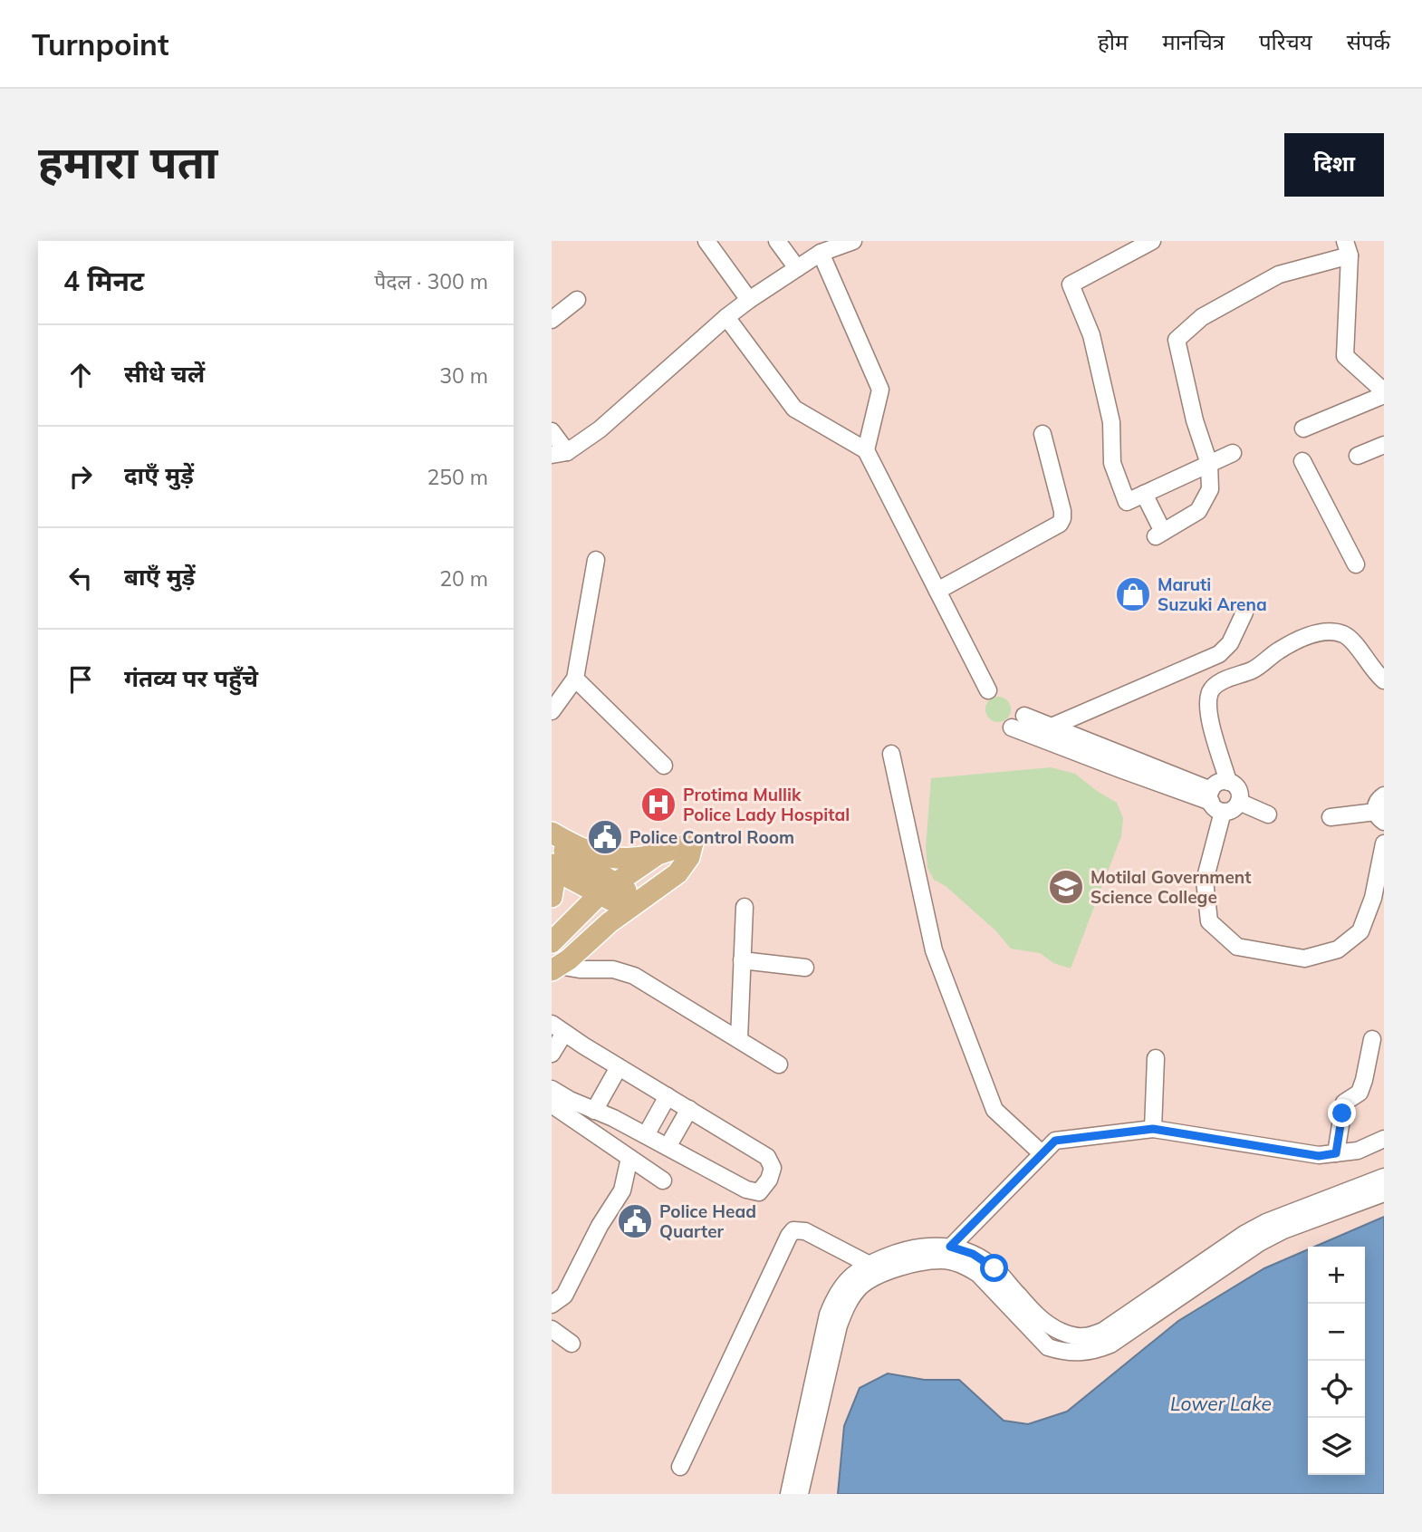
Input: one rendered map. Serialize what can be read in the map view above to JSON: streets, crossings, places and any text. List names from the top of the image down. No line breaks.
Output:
{"water":["Lower Lake"],"places":{"shop":["Maruti Suzuki Arena"],"hospital":["Protima Mullik Police Lady Hospital"],"public building":["Police Control Room","Police Head Quarter"],"school or university":["Motilal Government Science College"]},"page":{"header":"Turnpoint","nav":["होम","मानचित्र","परिचय","संपर्क"],"buttons":"दिशा","title":"हमारा पता","heading":["4 मिनट","पैदल · 300 m"],"list":[["सीधे चलें","30 m"],["दाएँ मुड़ें","250 m"],["बाएँ मुड़ें","20 m"],"गंतव्य पर पहुँचे"],"map_buttons":["+","−"]}}
